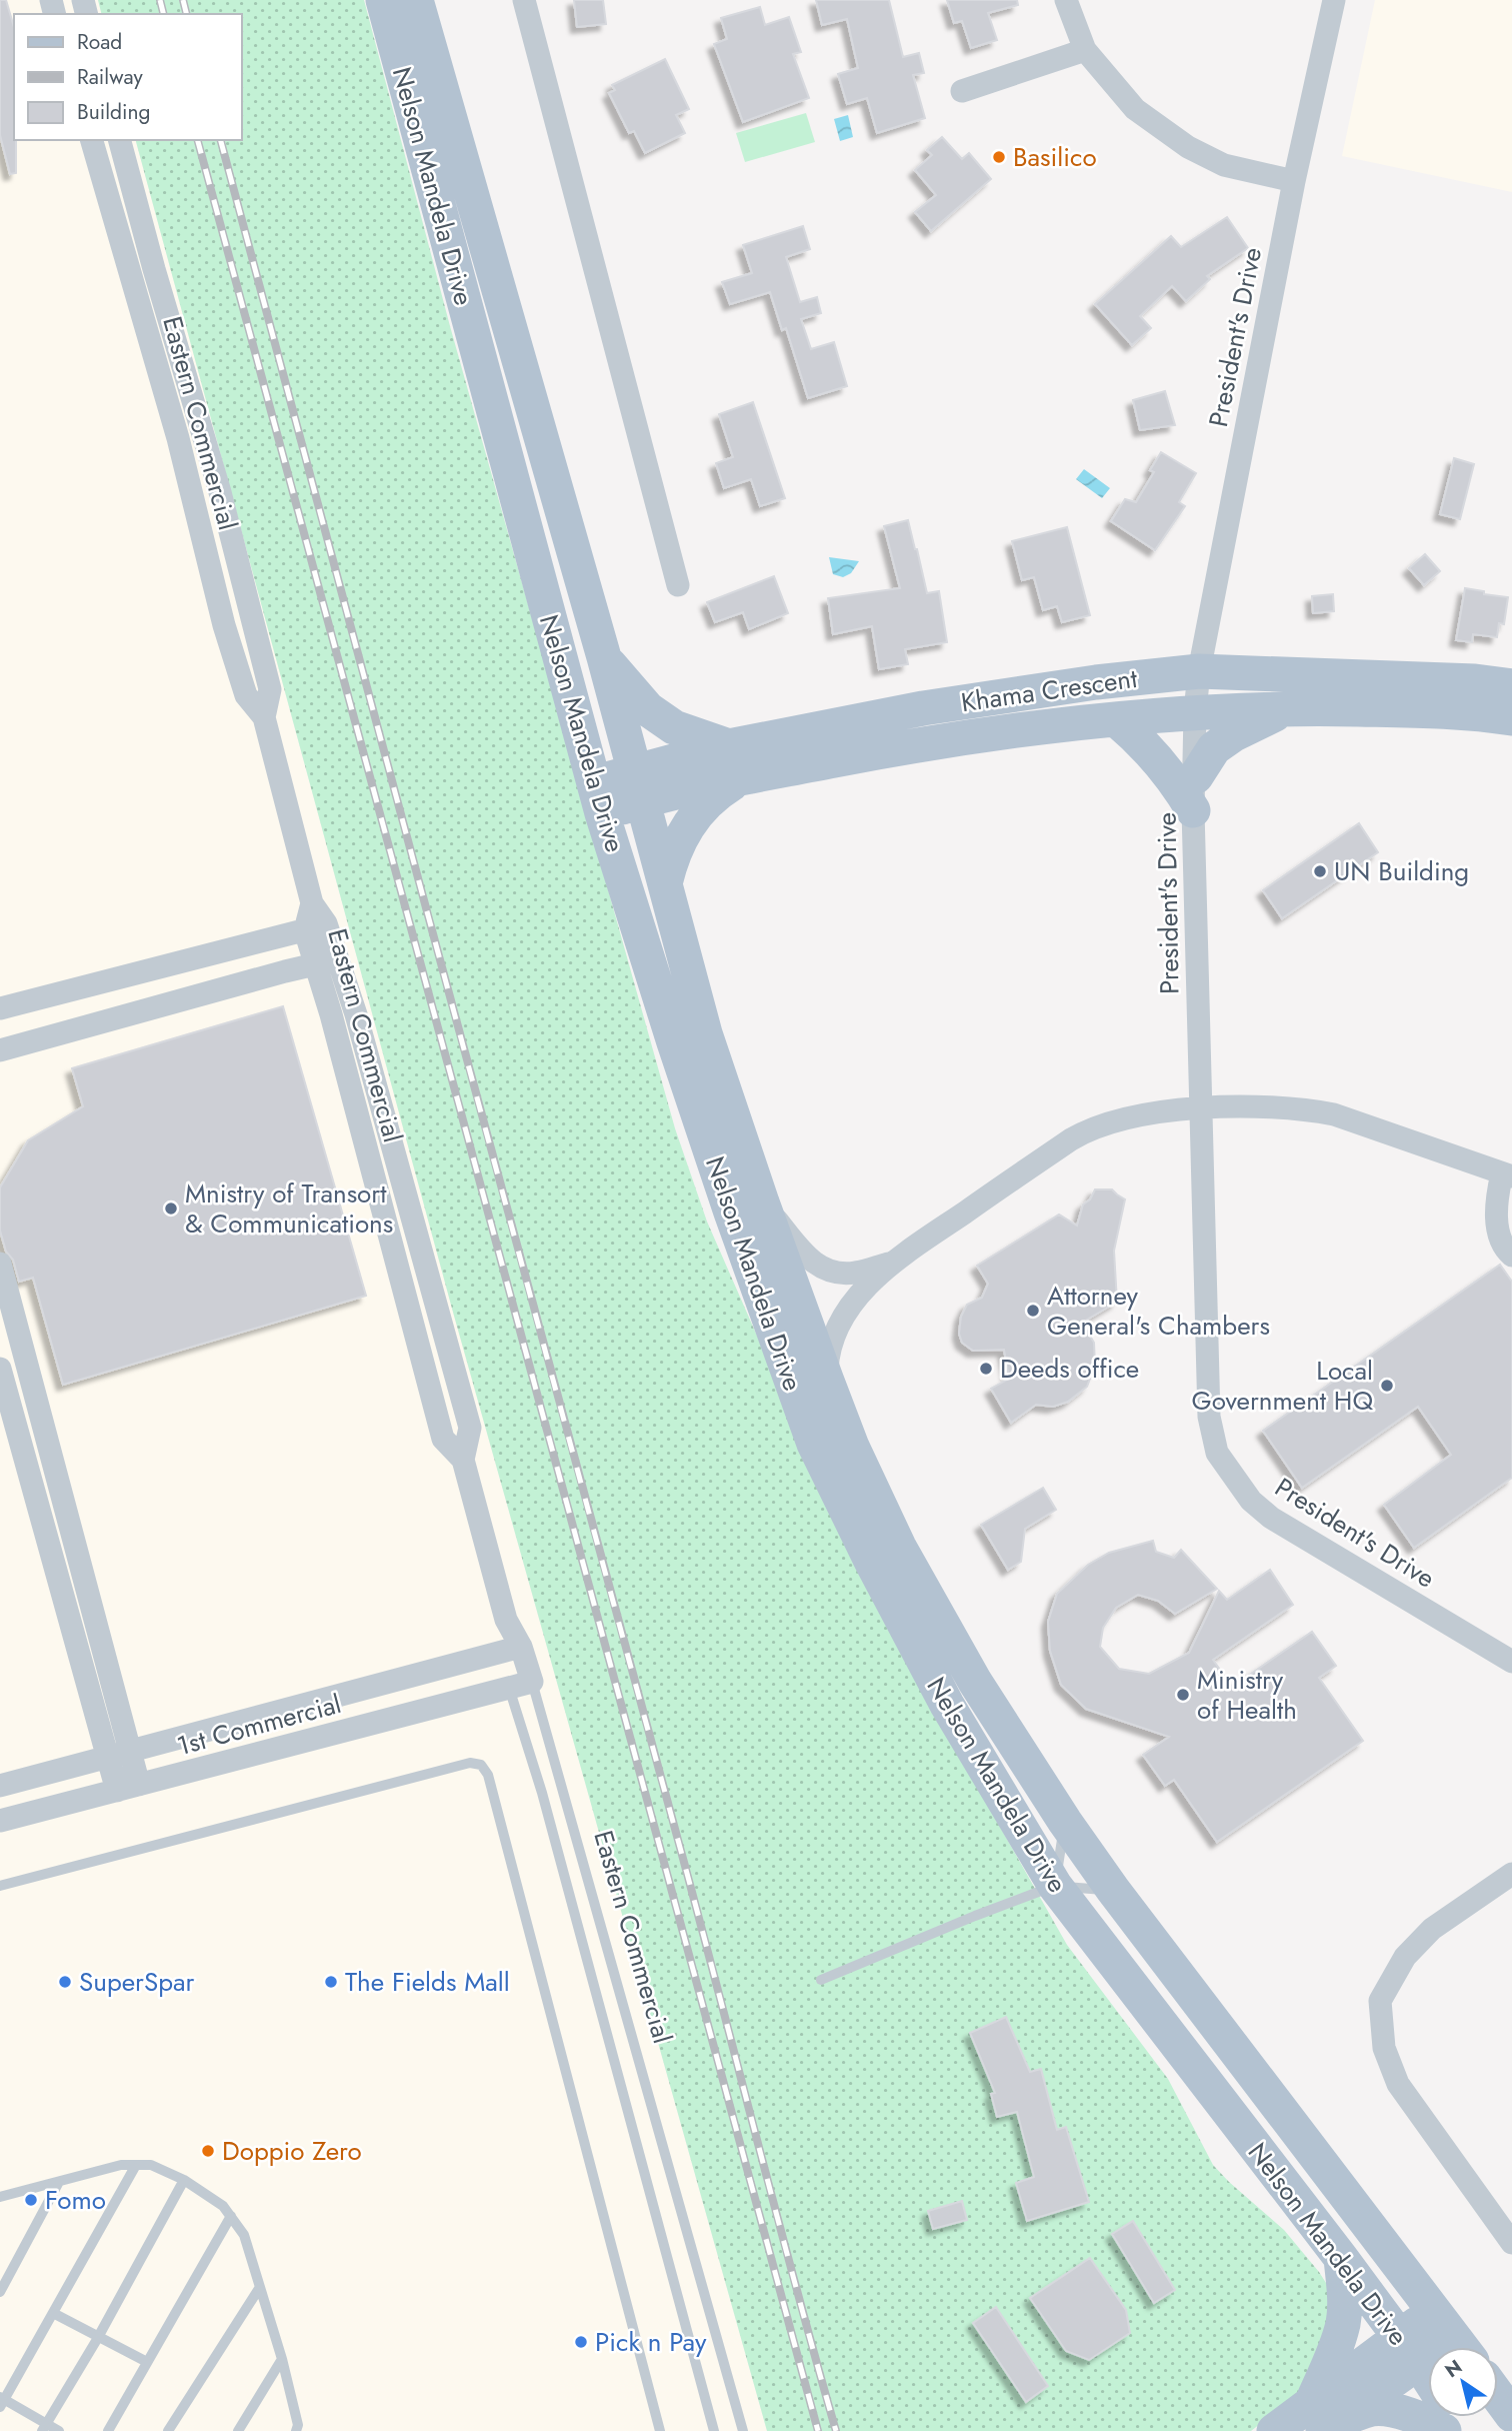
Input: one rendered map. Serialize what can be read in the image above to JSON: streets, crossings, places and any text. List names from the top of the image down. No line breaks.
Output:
{"streets":{"main road":["Nelson Mandela Drive","Khama Crescent"],"street":["President's Drive","Eastern Commercial","1st Commercial"]},"crossings":[["Nelson Mandela Drive","Khama Crescent"],["President's Drive","Khama Crescent"],["Eastern Commercial","1st Commercial"]],"places":["Basilico","UN Building","Mnistry of Transort & Communications","Attorney General's Chambers","Deeds office","Local Government HQ","Ministry of Health","SuperSpar","The Fields Mall","Doppio Zero","Fomo","Pick n Pay"],"legend":["Road","Railway","Building"],"north":"top left"}
